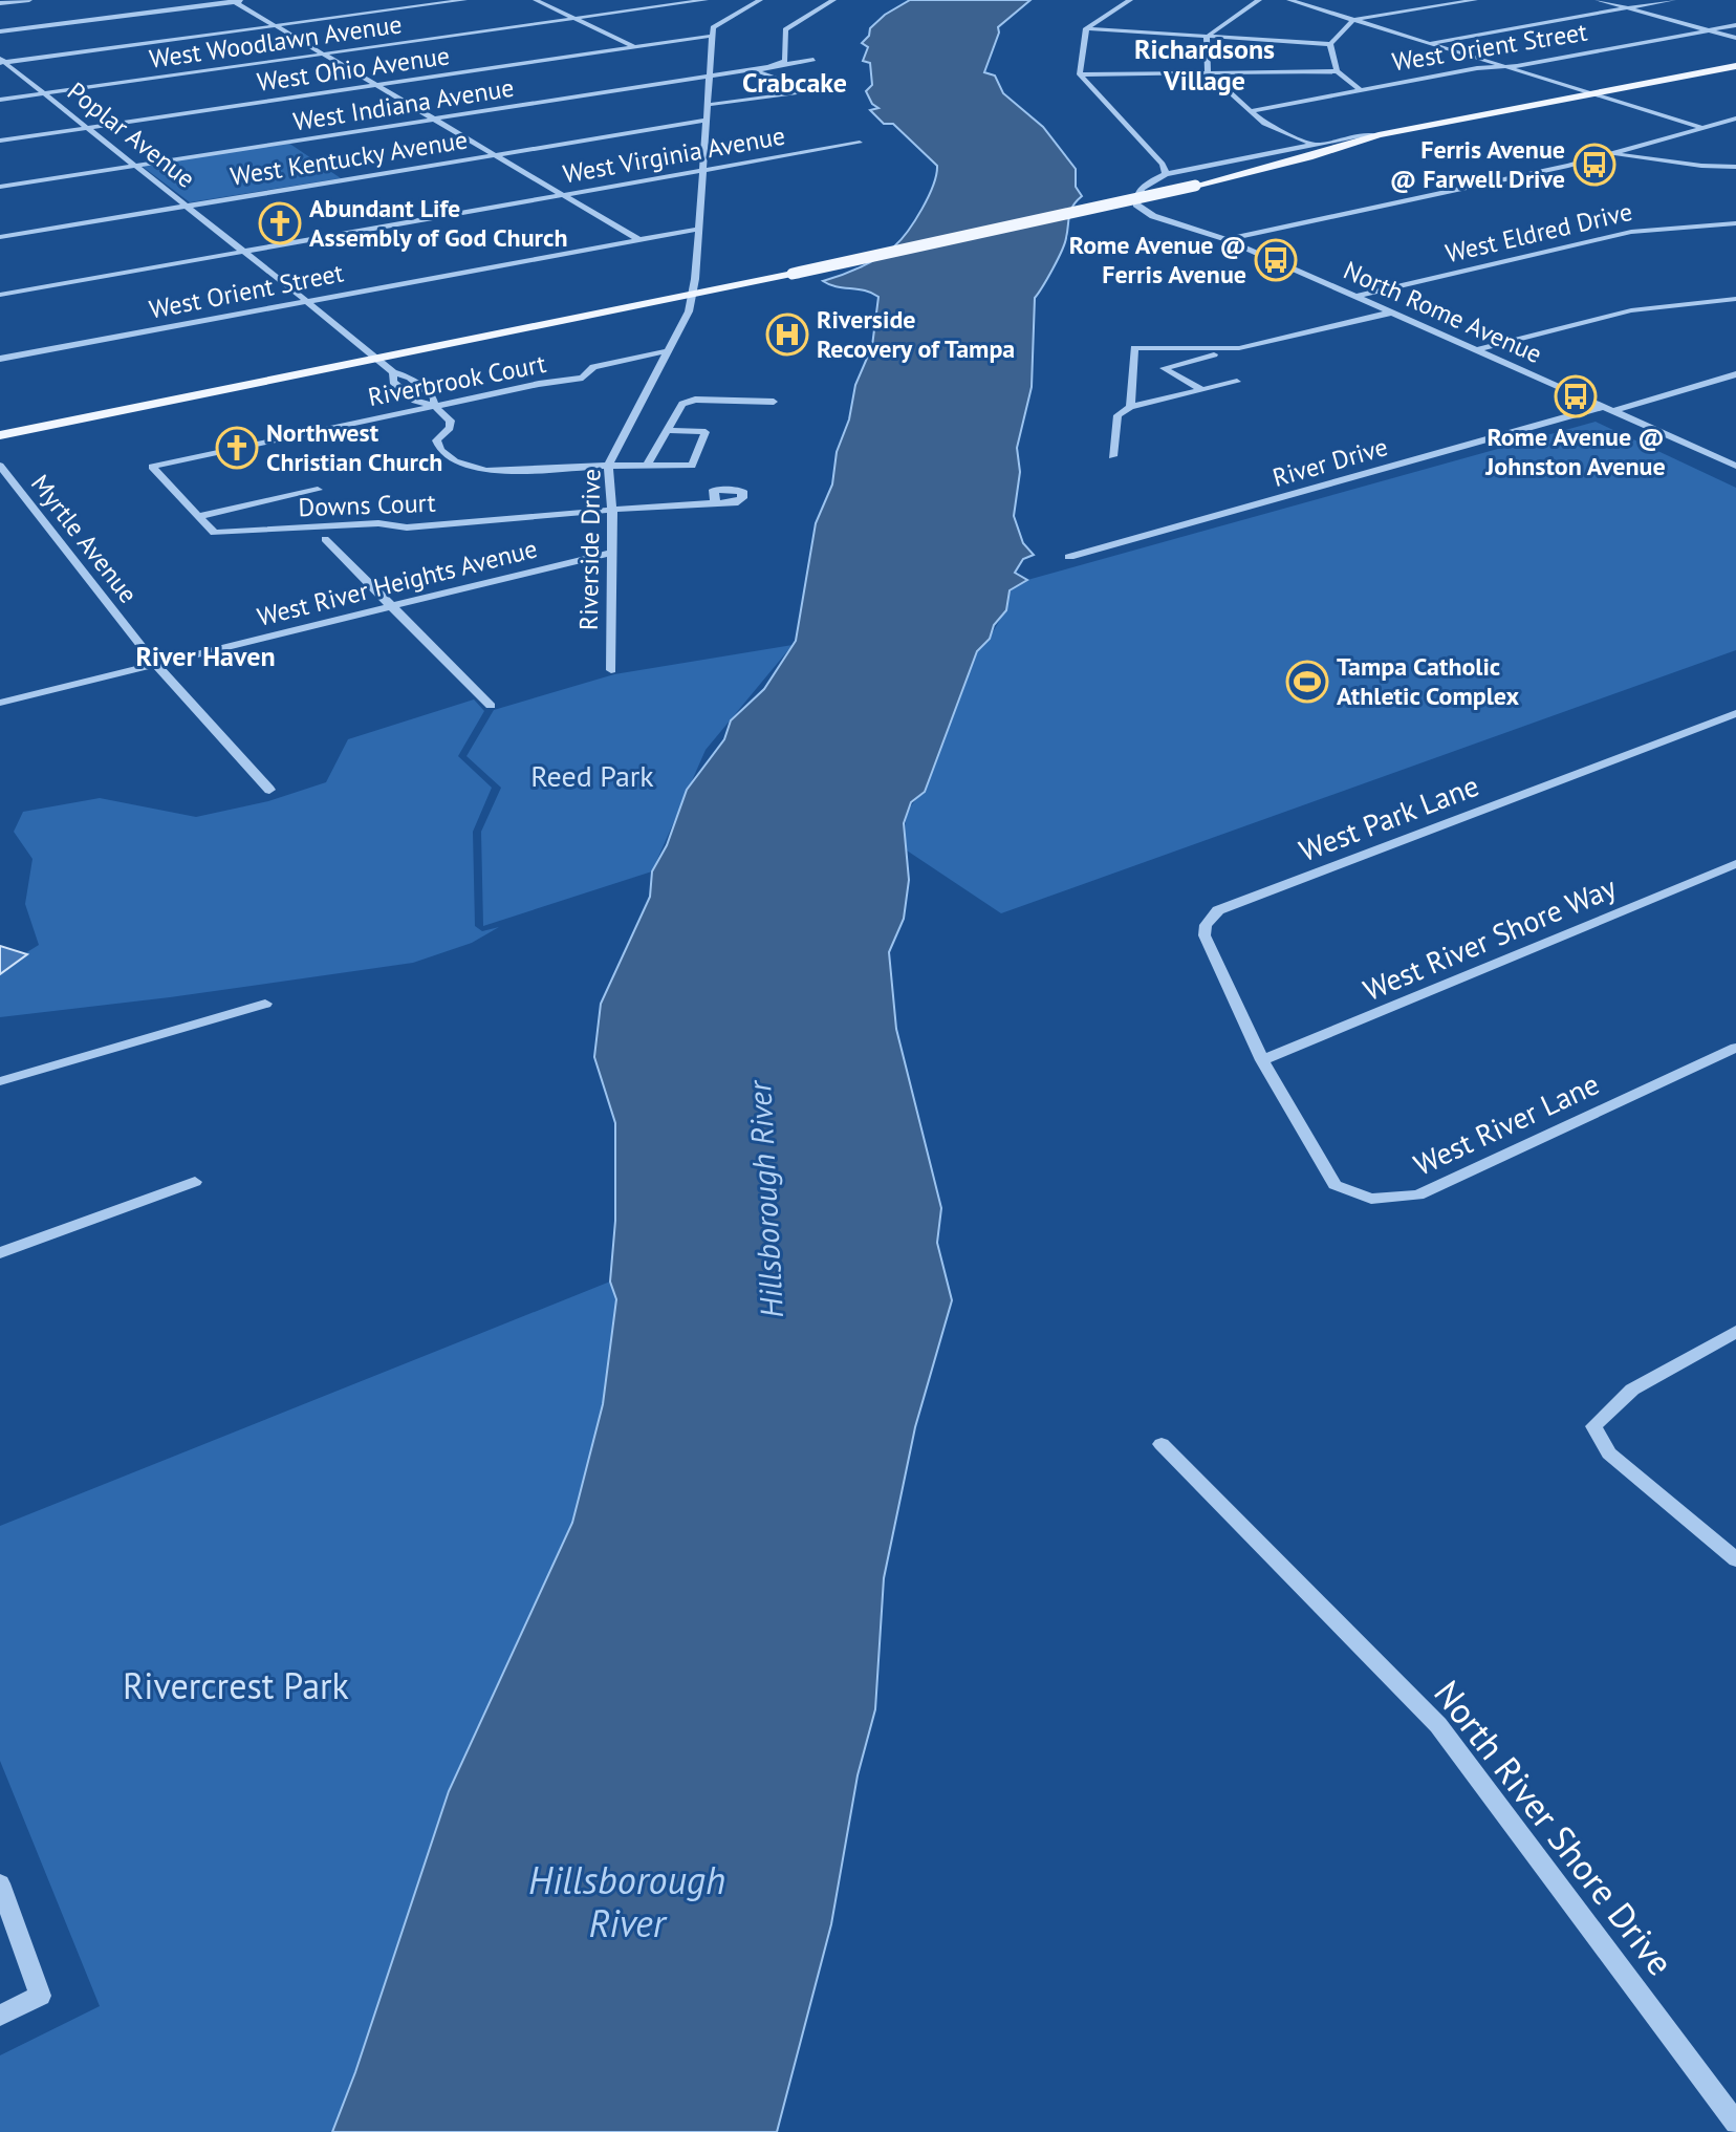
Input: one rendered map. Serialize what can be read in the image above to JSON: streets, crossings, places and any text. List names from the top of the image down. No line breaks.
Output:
{"streets":{"street":["West Woodlawn Avenue","West Orient Street","West Ohio Avenue","West Indiana Avenue","Poplar Avenue","West Virginia Avenue","West Kentucky Avenue","West Eldred Drive","North Rome Avenue","Riverbrook Court","River Drive","Downs Court","Myrtle Avenue","Riverside Drive","West River Heights Avenue","West Park Lane","West River Shore Way","West River Lane","North River Shore Drive"]},"crossings":[["West Woodlawn Avenue","Poplar Avenue"],["West Orient Street","Poplar Avenue"],["West Orient Street","Riverside Drive"],["West Ohio Avenue","Poplar Avenue"],["West Ohio Avenue","Riverside Drive"],["West Indiana Avenue","Poplar Avenue"],["West Indiana Avenue","Riverside Drive"],["Poplar Avenue","West Virginia Avenue"],["Poplar Avenue","West Kentucky Avenue"],["Poplar Avenue","Riverbrook Court"],["West Virginia Avenue","Riverside Drive"],["West Kentucky Avenue","Riverside Drive"],["West Eldred Drive","North Rome Avenue"],["North Rome Avenue","River Drive"],["Riverbrook Court","Downs Court"],["Riverbrook Court","Riverside Drive"],["Downs Court","Riverside Drive"],["Myrtle Avenue","West River Heights Avenue"],["Riverside Drive","West River Heights Avenue"],["West Park Lane","West River Shore Way"],["West Park Lane","West River Lane"],["West River Shore Way","West River Lane"]],"districts":["Richardsons Village","Crabcake","River Haven"],"water":["Hillsborough River"],"parks":["Reed Park","Rivercrest Park"],"places":{"bus stop":["Ferris Avenue @ Farwell Drive","Rome Avenue @ Ferris Avenue","Rome Avenue @ Johnston Avenue"],"church":["Abundant Life Assembly of God Church","Northwest Christian Church"],"hospital":["Riverside Recovery of Tampa"],"sports":["Tampa Catholic Athletic Complex"]}}
